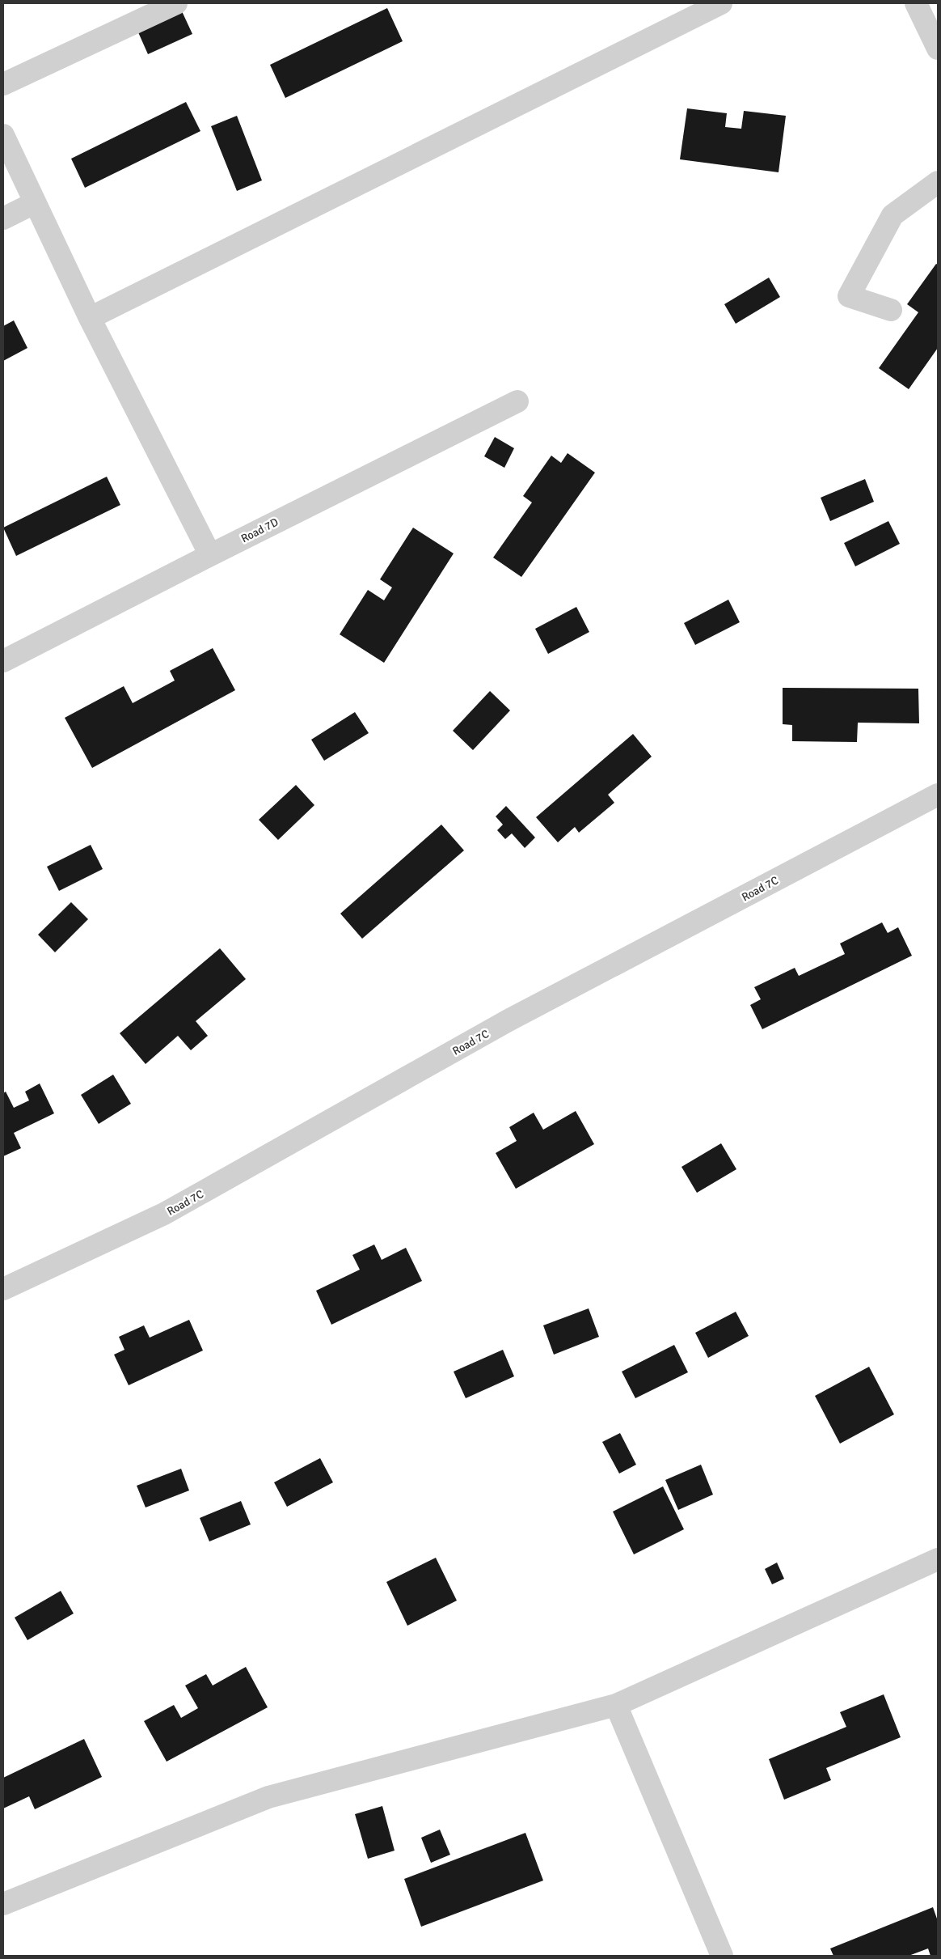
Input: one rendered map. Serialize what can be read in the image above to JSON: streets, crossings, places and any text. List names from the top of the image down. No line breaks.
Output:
{"streets":{"street":["Road 7D","Road 7C"]}}
